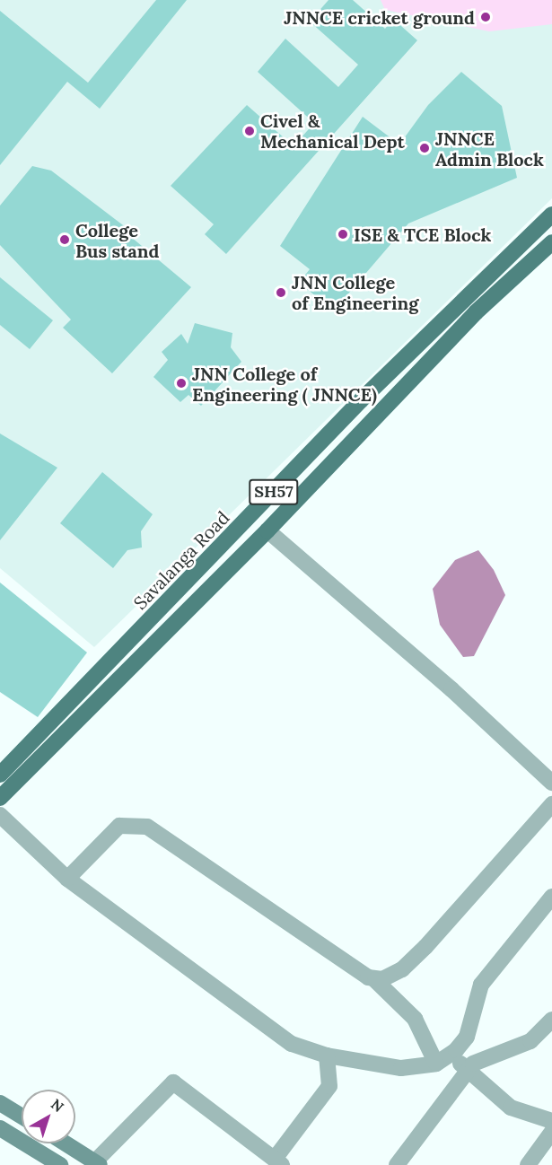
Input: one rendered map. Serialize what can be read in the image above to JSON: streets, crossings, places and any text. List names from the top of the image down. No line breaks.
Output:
{"streets":{"main road":["SH57","Savalanga Road"]},"places":["JNNCE cricket ground","Civel & Mechanical Dept","JNNCE Admin Block","ISE & TCE Block","College Bus stand","JNN College of Engineering","JNN College of Engineering ( JNNCE)"],"north":"top right"}
